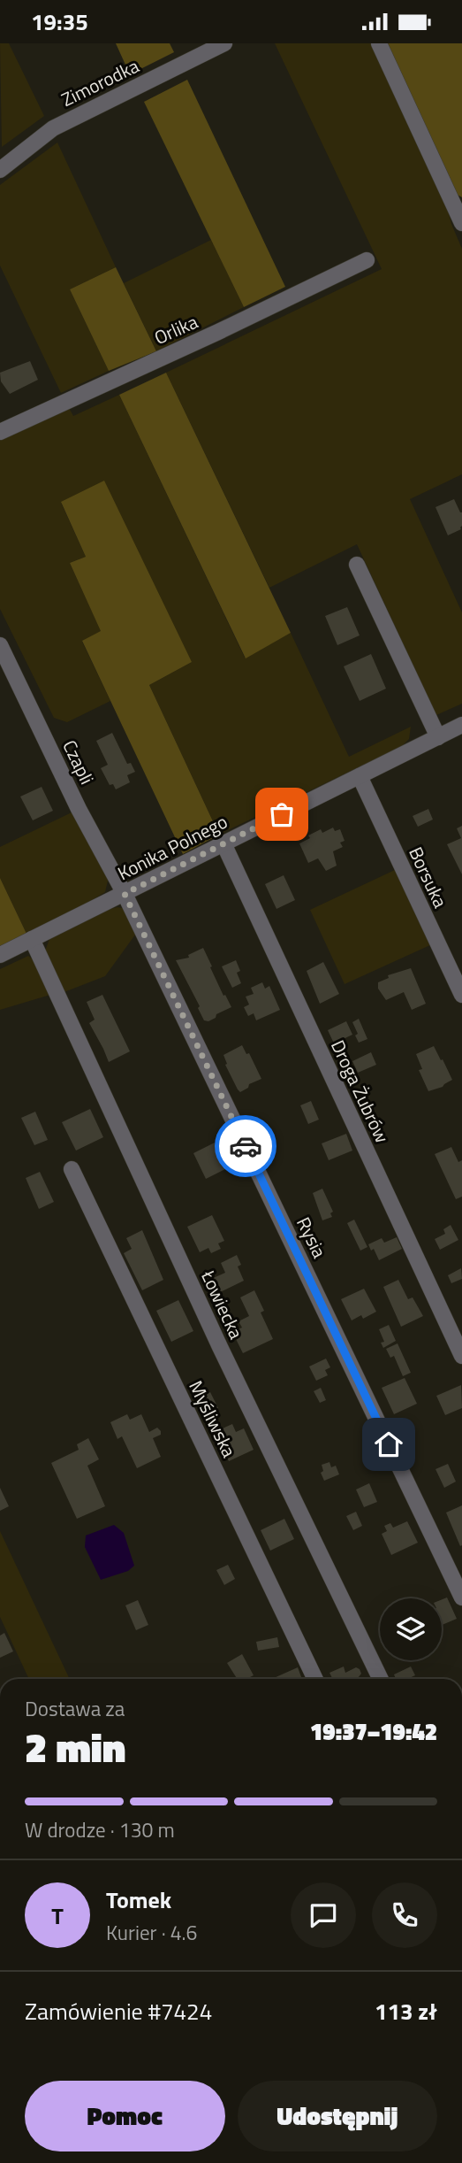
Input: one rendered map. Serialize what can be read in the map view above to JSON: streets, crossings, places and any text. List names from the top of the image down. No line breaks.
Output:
{"streets":{"street":["Zimorodka","Orlika","Czapli","Konika Polnego","Borsuka","Droga Żubrów","Rysia","Łowiecka","Myśliwska"]},"crossings":[["Czapli","Konika Polnego"],["Czapli","Rysia"],["Konika Polnego","Borsuka"],["Konika Polnego","Droga Żubrów"],["Konika Polnego","Rysia"],["Konika Polnego","Łowiecka"]],"page":{"status":"19:35","heading":["2 min","Dostawa za","19:37–19:42"],"panel":["Tomek","Kurier · 4.6","Zamówienie #7424","113 zł"],"bar":"W drodze · 130 m","round":"T","buttons":["Pomoc","Udostępnij"]}}
